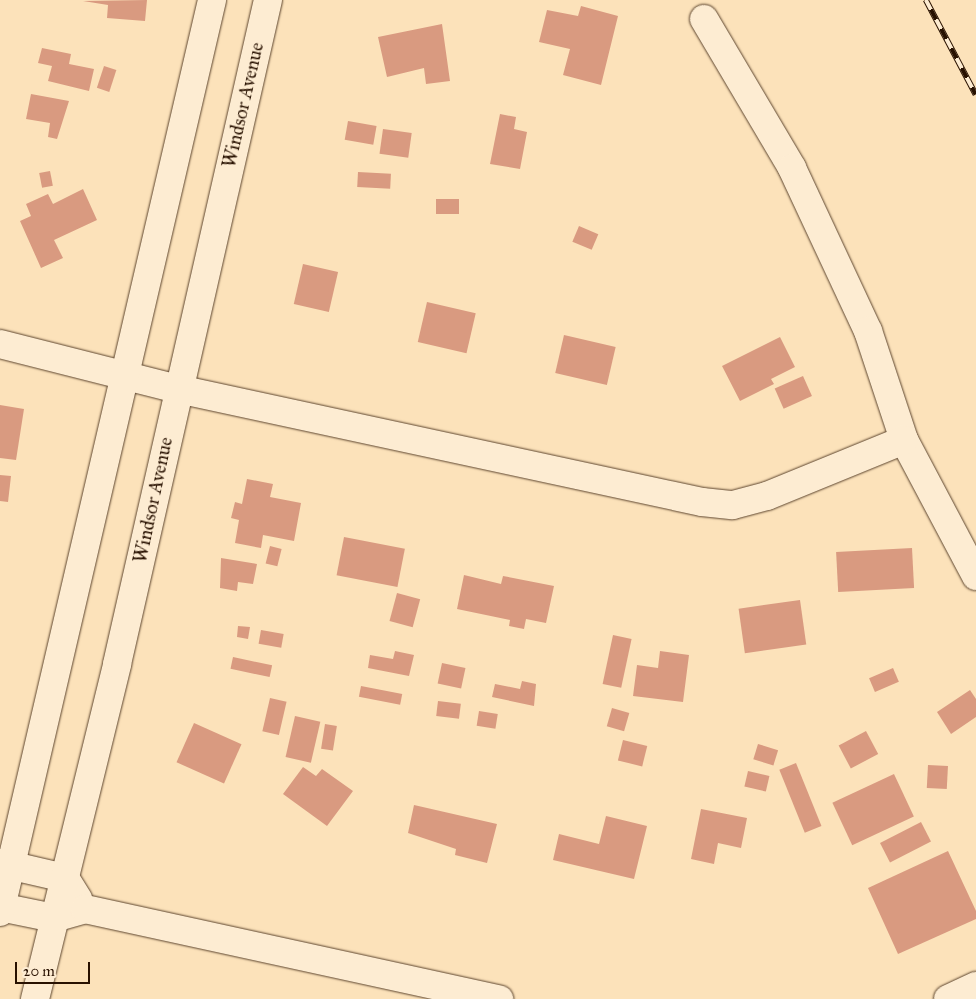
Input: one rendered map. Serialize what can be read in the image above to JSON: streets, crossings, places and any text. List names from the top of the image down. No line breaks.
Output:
{"streets":{"street":["Windsor Avenue"]},"scale_bar":"20 m"}
